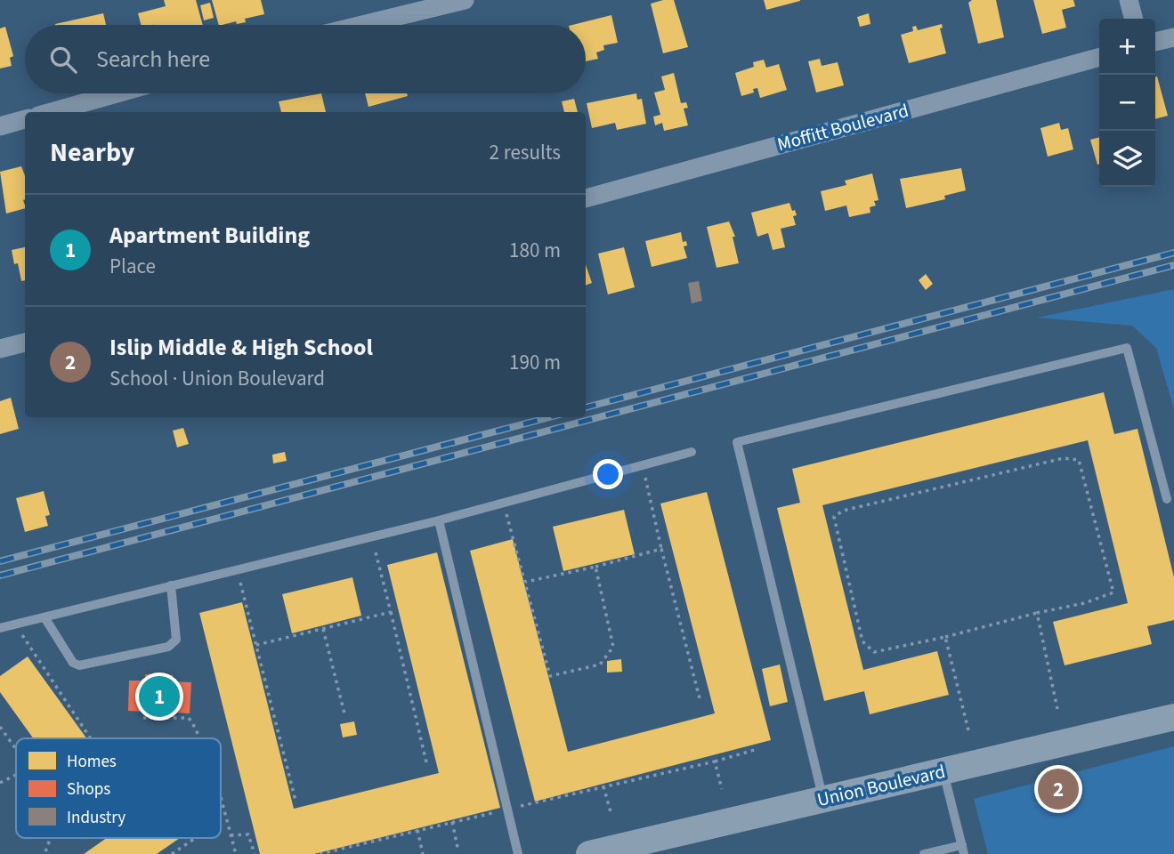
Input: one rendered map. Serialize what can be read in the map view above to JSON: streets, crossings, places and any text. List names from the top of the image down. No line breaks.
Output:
{"streets":{"main road":["Union Boulevard"],"street":["Moffitt Boulevard"]},"legend":["Homes","Shops","Industry"],"page":{"map_buttons":["+","−"],"search":"Search here","heading":["Nearby","2 results"],"list":[{"mark":"1","name":"Apartment Building","note":"Place","value":"180 m"},{"mark":"2","name":"Islip Middle & High School","note":"School · Union Boulevard","value":"190 m"}],"pins":["1","2"]}}
